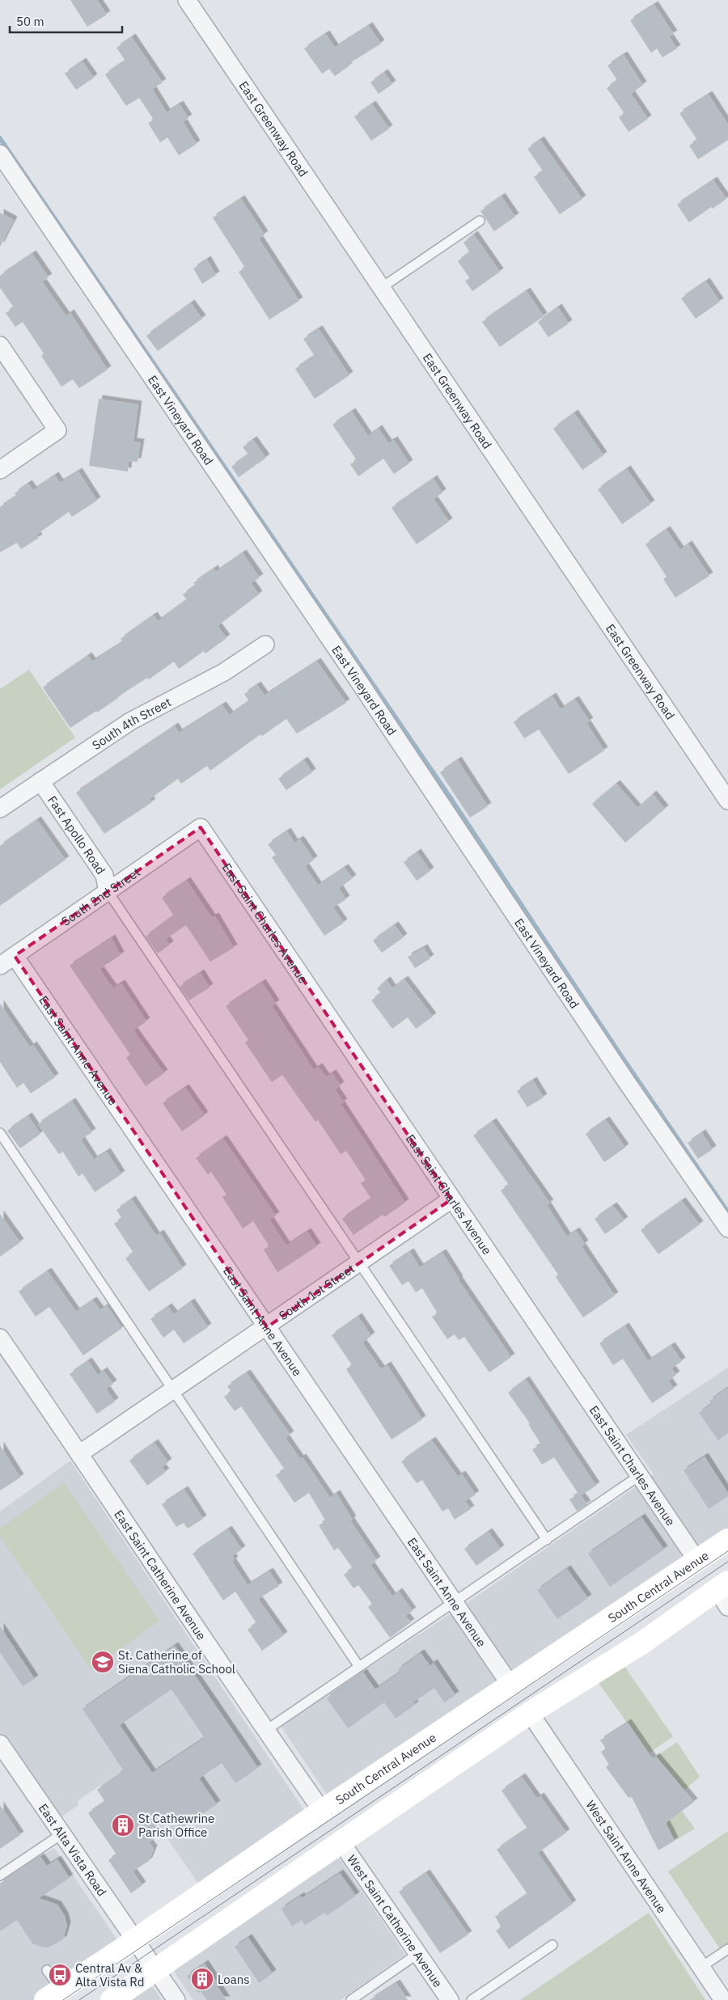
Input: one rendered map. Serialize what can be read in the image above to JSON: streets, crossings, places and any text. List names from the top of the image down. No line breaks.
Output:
{"streets":{"main road":["South Central Avenue"],"street":["East Greenway Road","East Vineyard Road","South 4th Street","Fast Apollo Road","South 2nd Street","East Saint Charles Avenue","East Saint Anne Avenue","South 1st Street","East Saint Catherine Avenue","East Alta Vista Road","West Saint Anne Avenue","West Saint Catherine Avenue"]},"crossings":[["South 4th Street","Fast Apollo Road"],["Fast Apollo Road","South 2nd Street"],["South 2nd Street","East Saint Charles Avenue"],["South 2nd Street","East Saint Anne Avenue"],["East Saint Charles Avenue","South 1st Street"],["East Saint Charles Avenue","South Central Avenue"],["East Saint Anne Avenue","South 1st Street"],["East Saint Anne Avenue","South Central Avenue"],["South 1st Street","East Saint Catherine Avenue"],["East Saint Catherine Avenue","South Central Avenue"],["South Central Avenue","East Alta Vista Road"],["South Central Avenue","West Saint Anne Avenue"],["South Central Avenue","West Saint Catherine Avenue"]],"places":{"school or university":["St. Catherine of Siena Catholic School"],"building":["St Cathewrine Parish Office","Loans"],"bus stop":["Central Av & Alta Vista Rd"]},"scale_bar":"50 m"}
